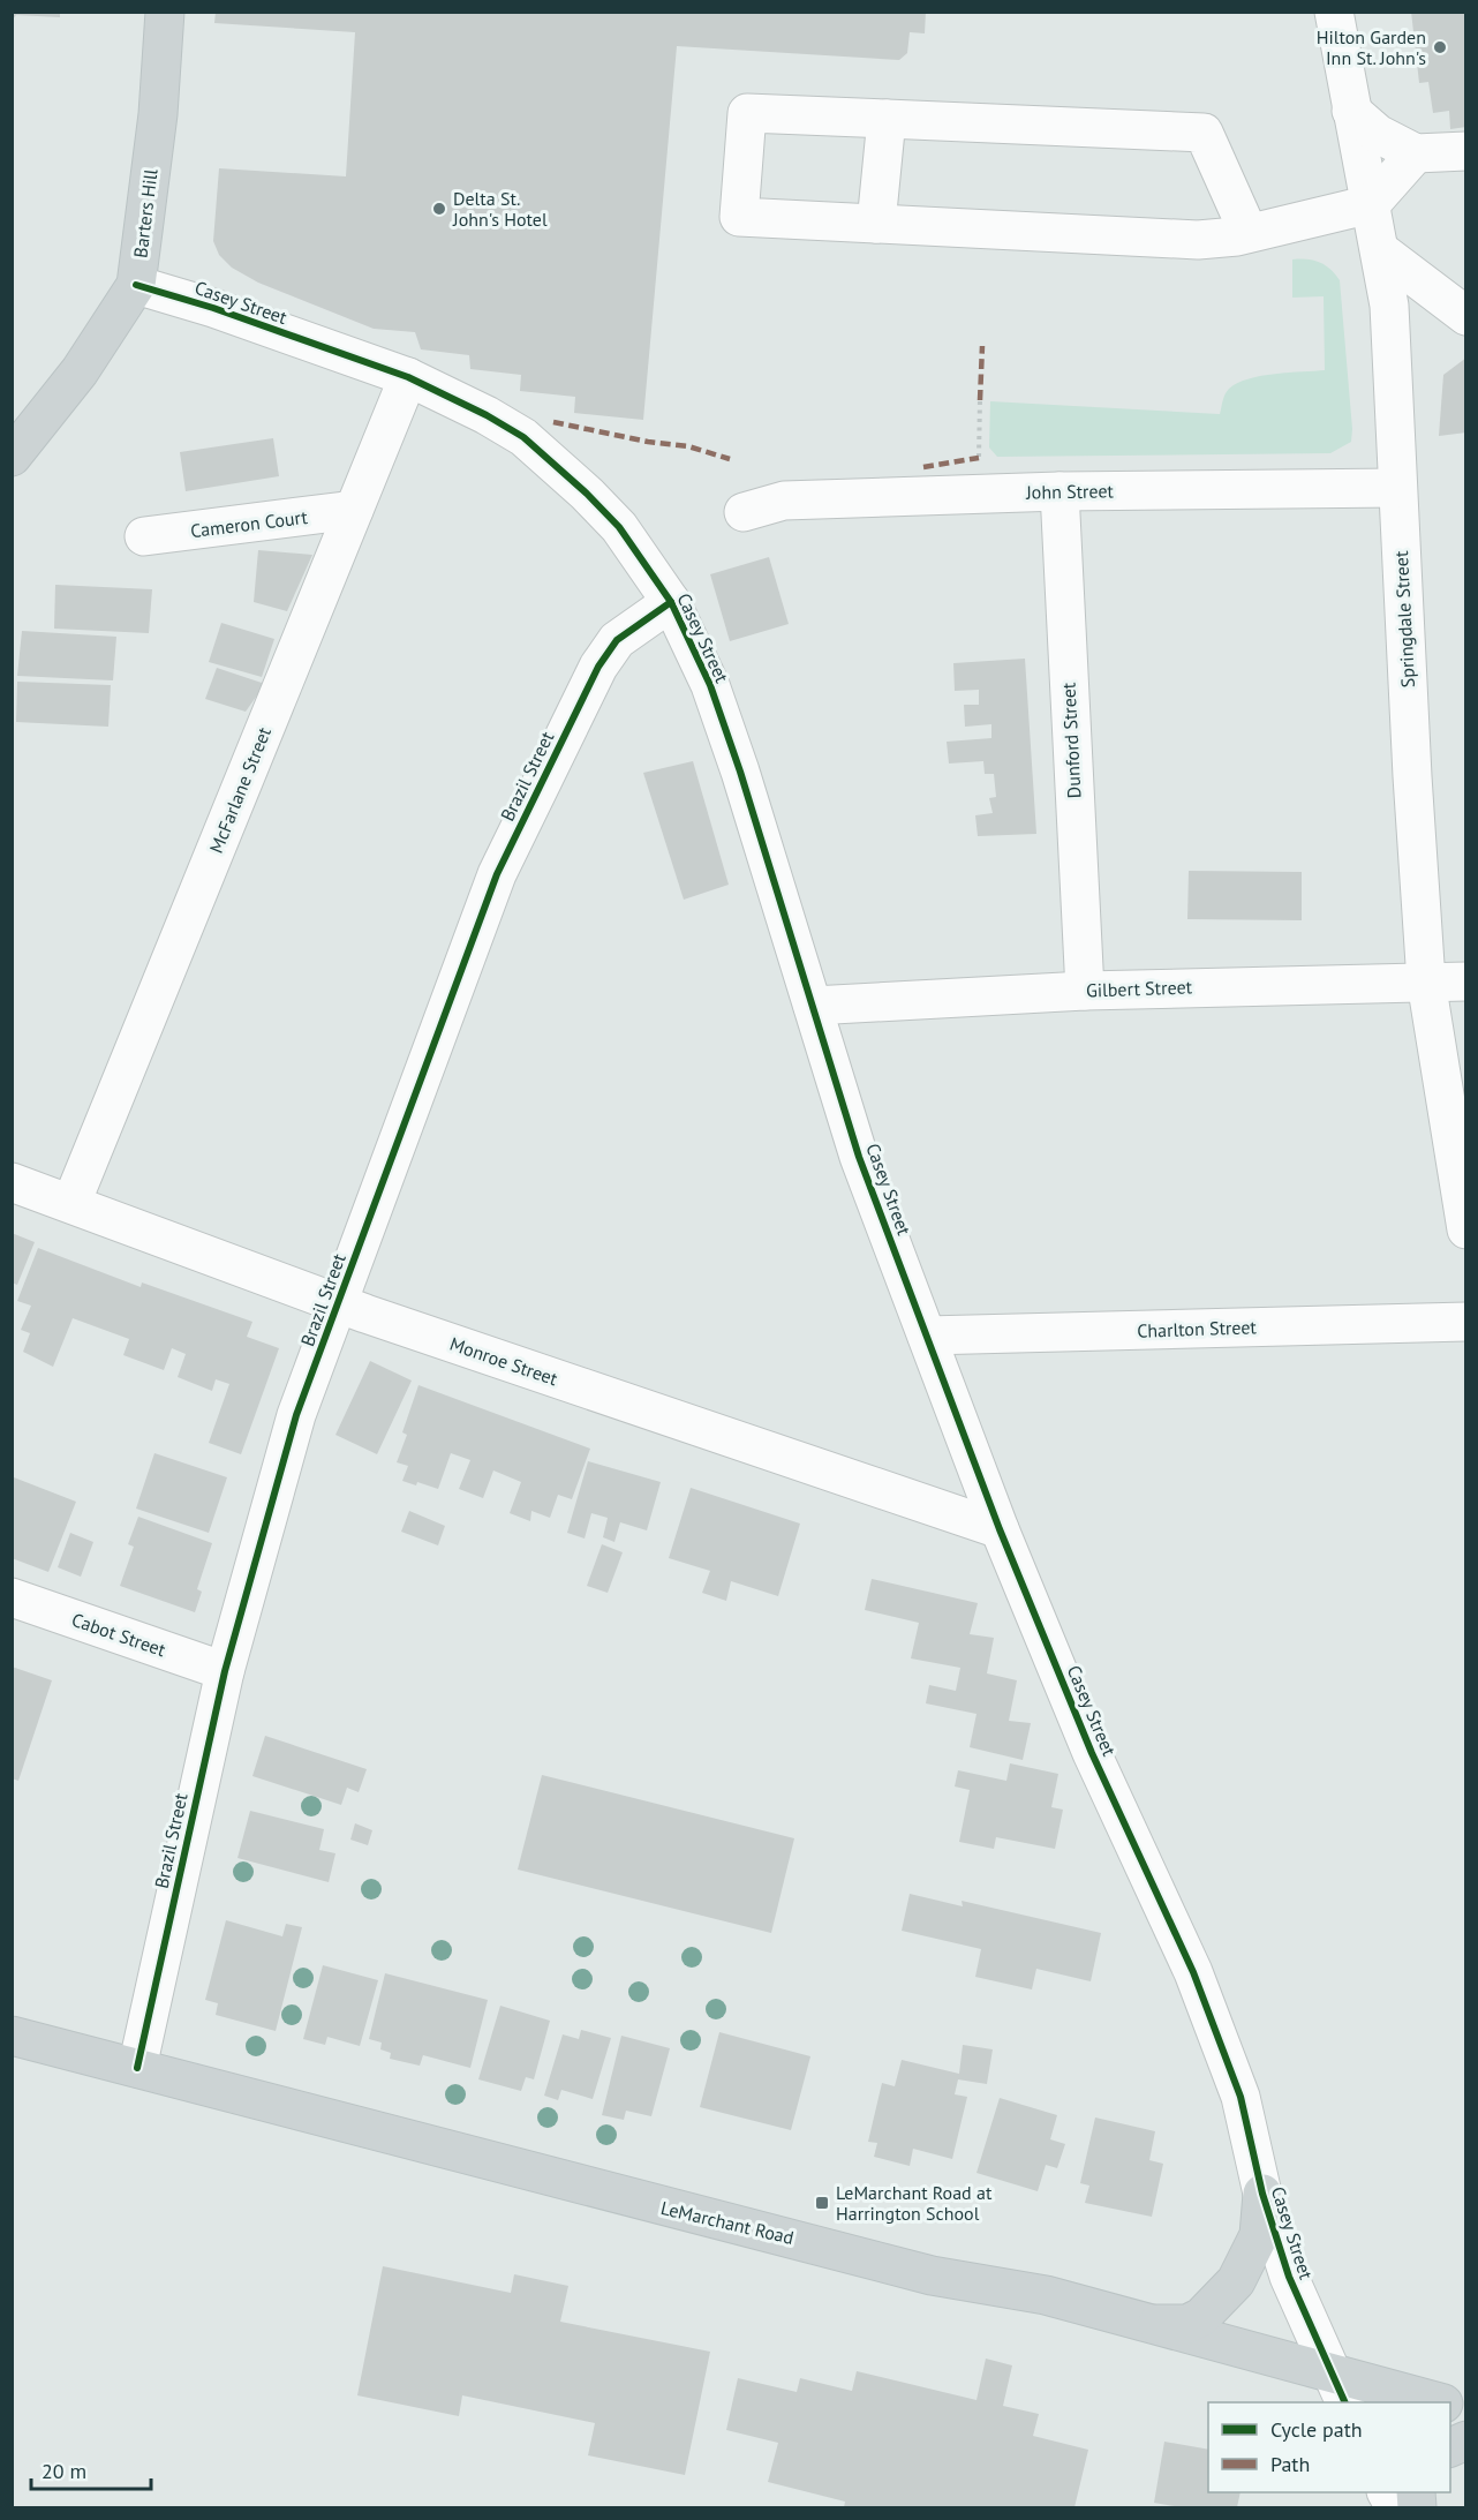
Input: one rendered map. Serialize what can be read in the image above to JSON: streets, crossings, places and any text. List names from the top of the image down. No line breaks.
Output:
{"streets":{"main road":["Barters Hill","LeMarchant Road"],"street":["Casey Street","John Street","Cameron Court","Springdale Street","Dunford Street","Brazil Street","McFarlane Street","Gilbert Street","Charlton Street","Monroe Street","Cabot Street"]},"crossings":[["Barters Hill","Casey Street"],["Casey Street","Brazil Street"],["Casey Street","McFarlane Street"],["Casey Street","Gilbert Street"],["Casey Street","Charlton Street"],["Casey Street","Monroe Street"],["Casey Street","LeMarchant Road"],["John Street","Springdale Street"],["John Street","Dunford Street"],["Cameron Court","McFarlane Street"],["Springdale Street","Gilbert Street"],["Dunford Street","Gilbert Street"],["Brazil Street","Monroe Street"],["Brazil Street","Cabot Street"],["Brazil Street","LeMarchant Road"],["McFarlane Street","Monroe Street"]],"places":{"other":["Hilton Garden Inn St. John's","Delta St. John's Hotel"],"transit":["LeMarchant Road at Harrington School"]},"legend":["Cycle path","Path"],"scale_bar":"20 m"}
